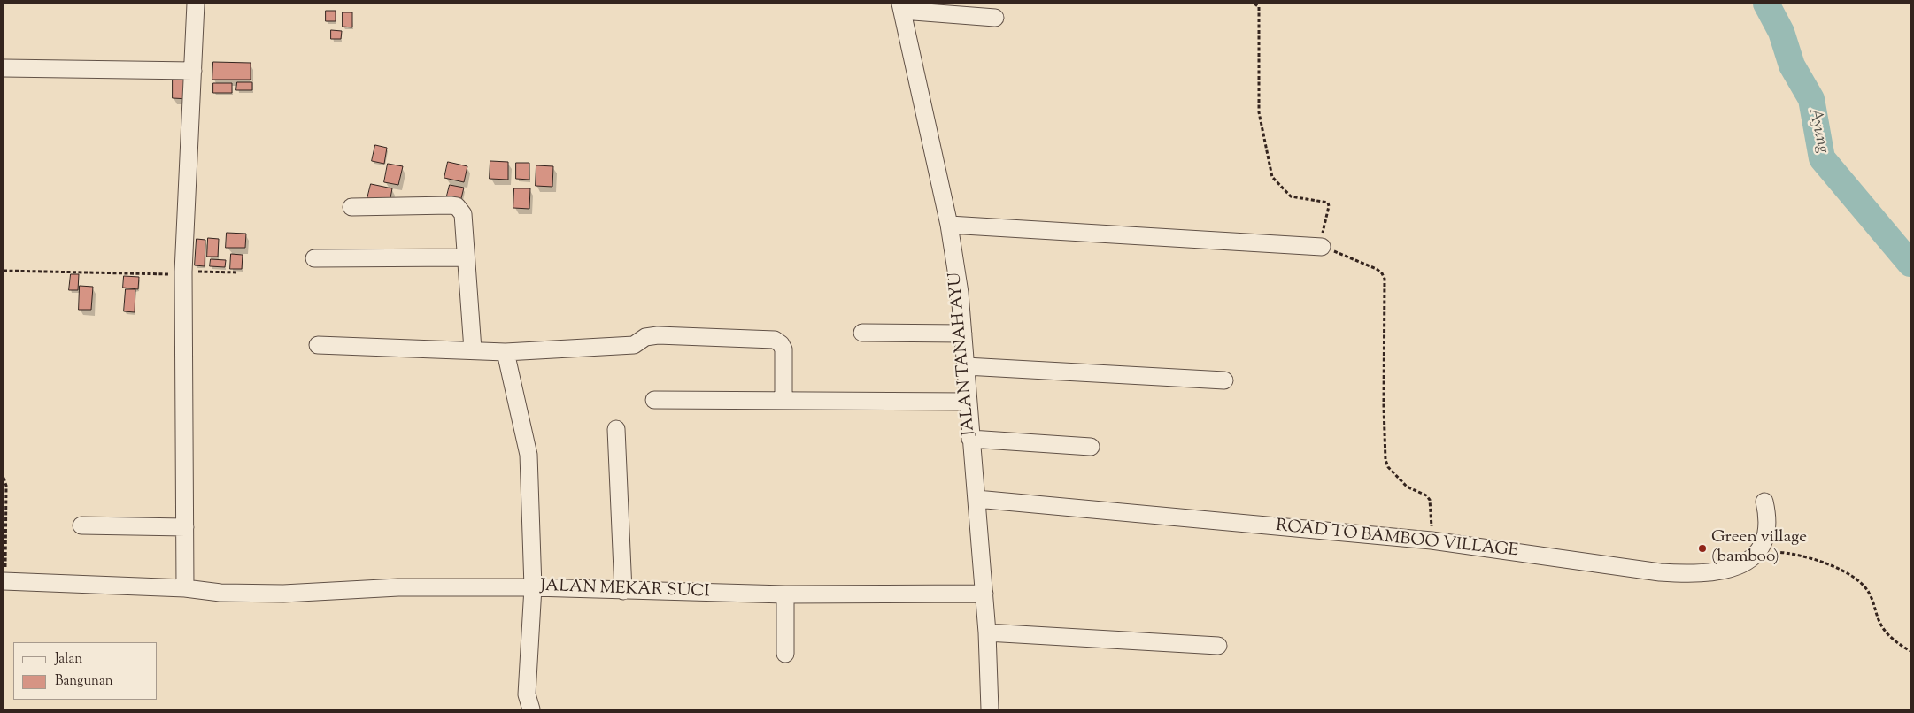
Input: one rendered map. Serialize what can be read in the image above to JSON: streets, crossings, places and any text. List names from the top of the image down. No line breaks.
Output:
{"streets":{"street":["JALAN TANAH AYU","ROAD TO BAMBOO VILLAGE","JALAN MEKAR SUCI"]},"crossings":[["JALAN TANAH AYU","ROAD TO BAMBOO VILLAGE"],["JALAN TANAH AYU","JALAN MEKAR SUCI"]],"water":["Ayung"],"places":["Green village (bamboo)"],"legend":["Jalan","Bangunan"]}
